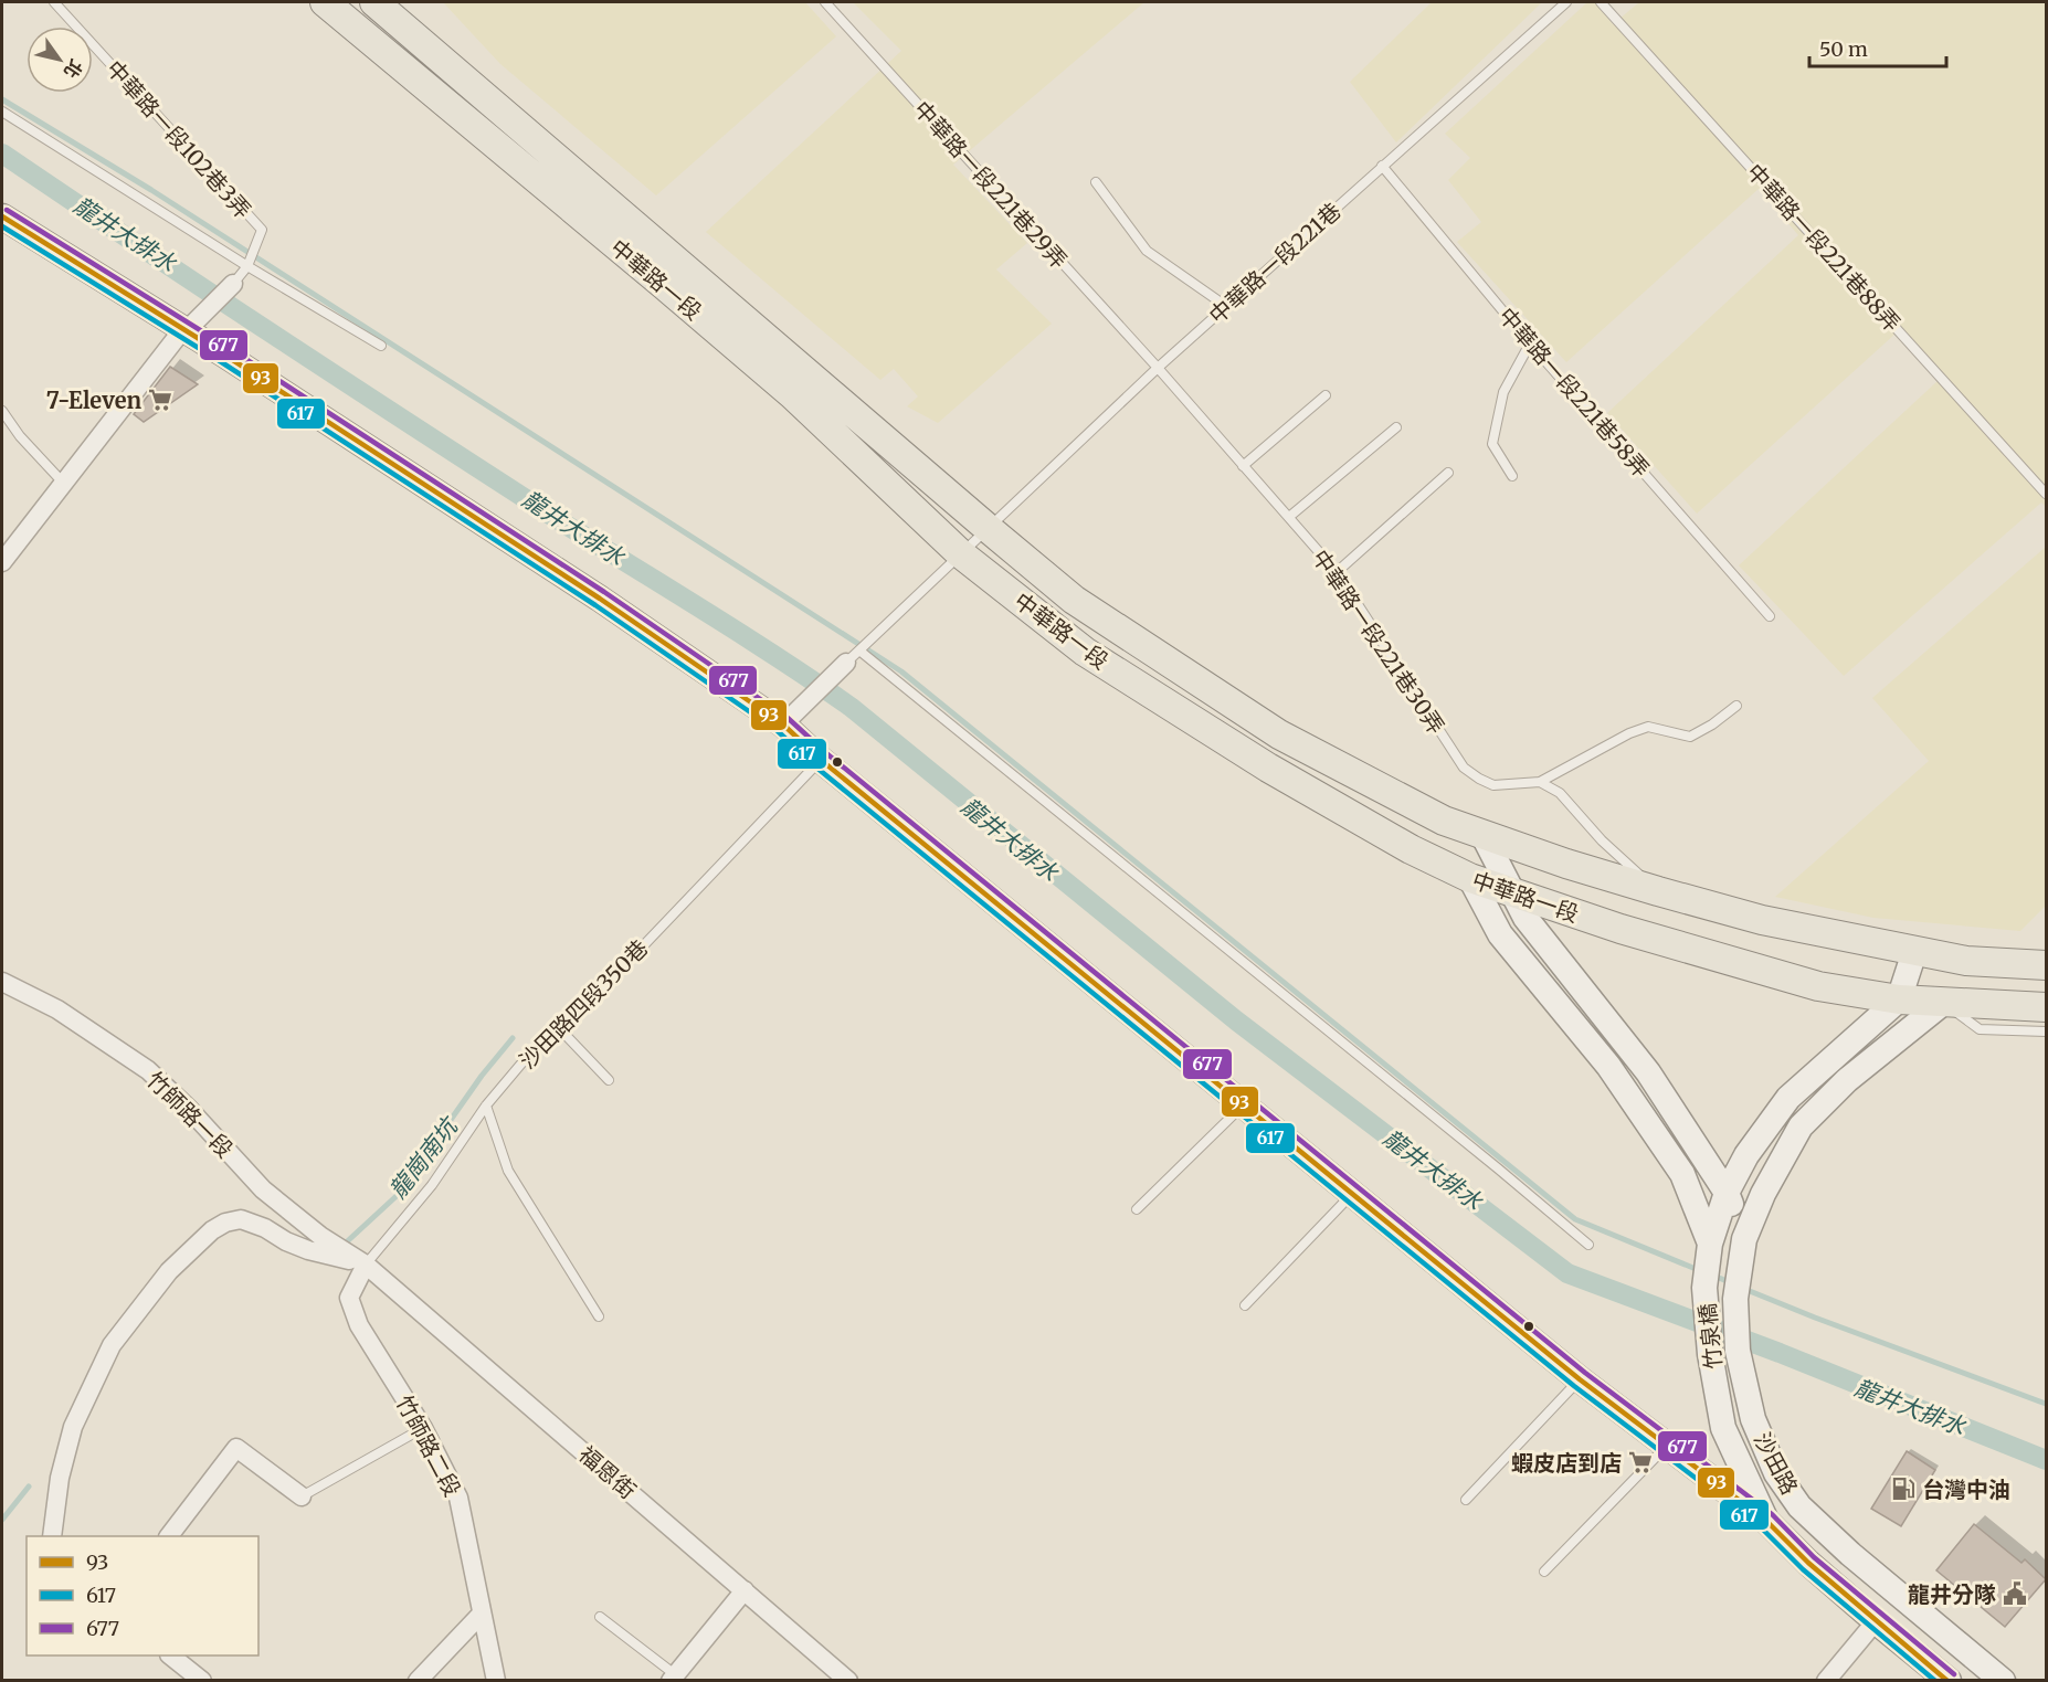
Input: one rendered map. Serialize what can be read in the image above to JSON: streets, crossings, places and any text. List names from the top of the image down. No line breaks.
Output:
{"streets":{"main road":["中華路一段"],"street":["竹師路一段","竹泉橋","竹師路二段","沙田路","福恩街"],"lane":["中華路一段102巷3弄","中華路一段221巷29弄","中華路一段221巷88弄","中華路一段221巷","中華路一段221巷58弄","中華路一段221巷30弄","沙田路四段350巷"]},"crossings":[["中華路一段221巷29弄","中華路一段221巷"],["中華路一段221巷29弄","中華路一段221巷30弄"],["中華路一段221巷","中華路一段"],["中華路一段221巷","中華路一段221巷58弄"],["中華路一段221巷","中華路一段221巷30弄"],["中華路一段","竹泉橋"],["沙田路四段350巷","竹師路一段"],["沙田路四段350巷","竹師路二段"],["沙田路四段350巷","福恩街"],["竹師路一段","竹師路二段"],["竹師路一段","福恩街"],["竹泉橋","沙田路"],["竹師路二段","福恩街"]],"water":["龍井大排水","龍崗南坑"],"places":{"supermarket":["7-Eleven","蝦皮店到店"],"fuel station":["台灣中油"],"public building":["龍井分隊"]},"lines":["transit line 677","transit line 93","transit line 617"],"legend":["93","617","677"],"scale_bar":"50 m","north":"bottom right"}
